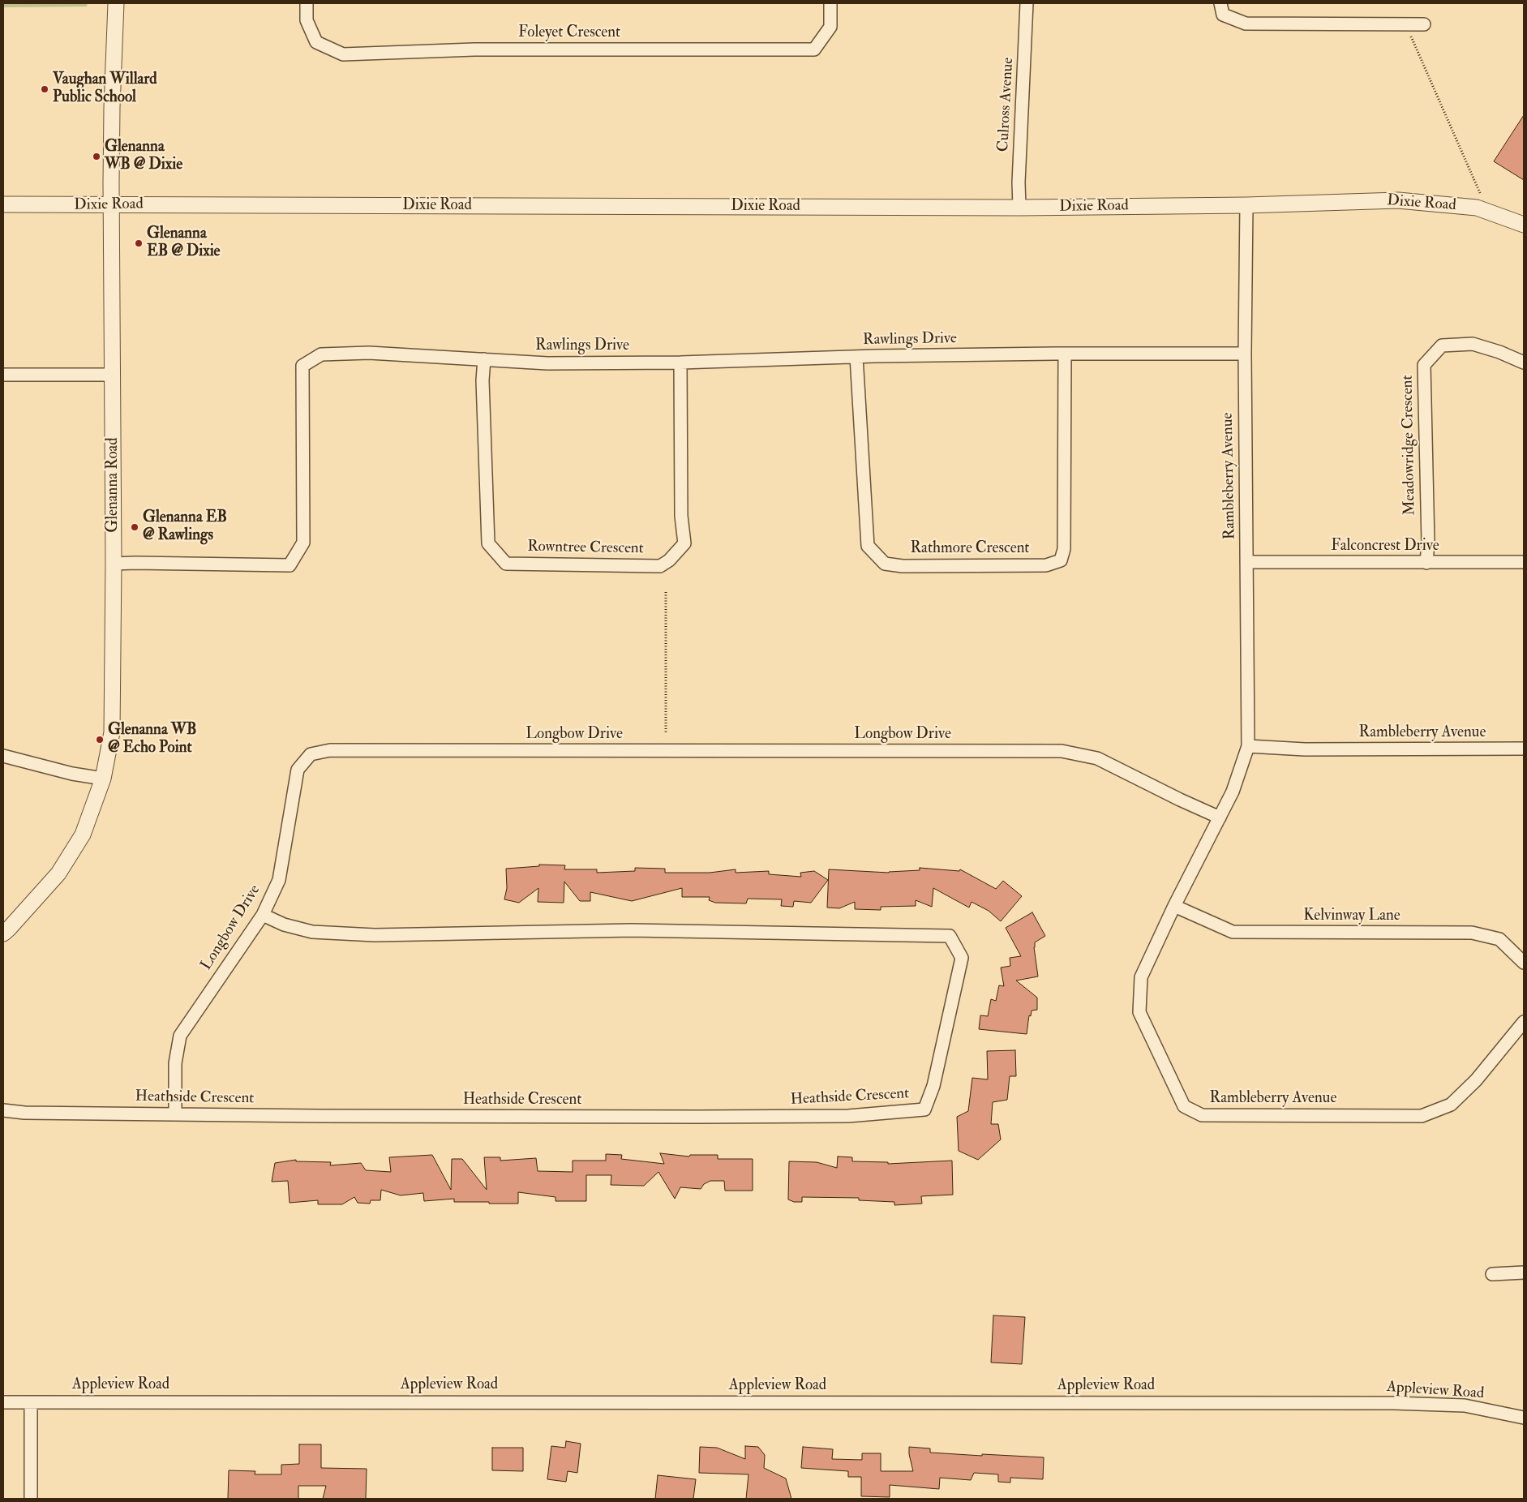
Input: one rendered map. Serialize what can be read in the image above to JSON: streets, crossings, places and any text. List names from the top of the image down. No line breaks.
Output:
{"streets":{"street":["Foleyet Crescent","Culross Avenue","Dixie Road","Rawlings Drive","Meadowridge Crescent","Rambleberry Avenue","Glenanna Road","Falconcrest Drive","Rowntree Crescent","Rathmore Crescent","Longbow Drive","Kelvinway Lane","Heathside Crescent","Appleview Road"]},"crossings":[["Culross Avenue","Dixie Road"],["Dixie Road","Rambleberry Avenue"],["Dixie Road","Glenanna Road"],["Rawlings Drive","Rambleberry Avenue"],["Rawlings Drive","Glenanna Road"],["Rawlings Drive","Rowntree Crescent"],["Rawlings Drive","Rathmore Crescent"],["Meadowridge Crescent","Falconcrest Drive"],["Rambleberry Avenue","Falconcrest Drive"],["Rambleberry Avenue","Longbow Drive"],["Rambleberry Avenue","Kelvinway Lane"],["Longbow Drive","Heathside Crescent"]],"places":["Vaughan Willard Public School","Glenanna WB @ Dixie","Glenanna EB @ Dixie","Glenanna EB @ Rawlings","Glenanna WB @ Echo Point"]}
